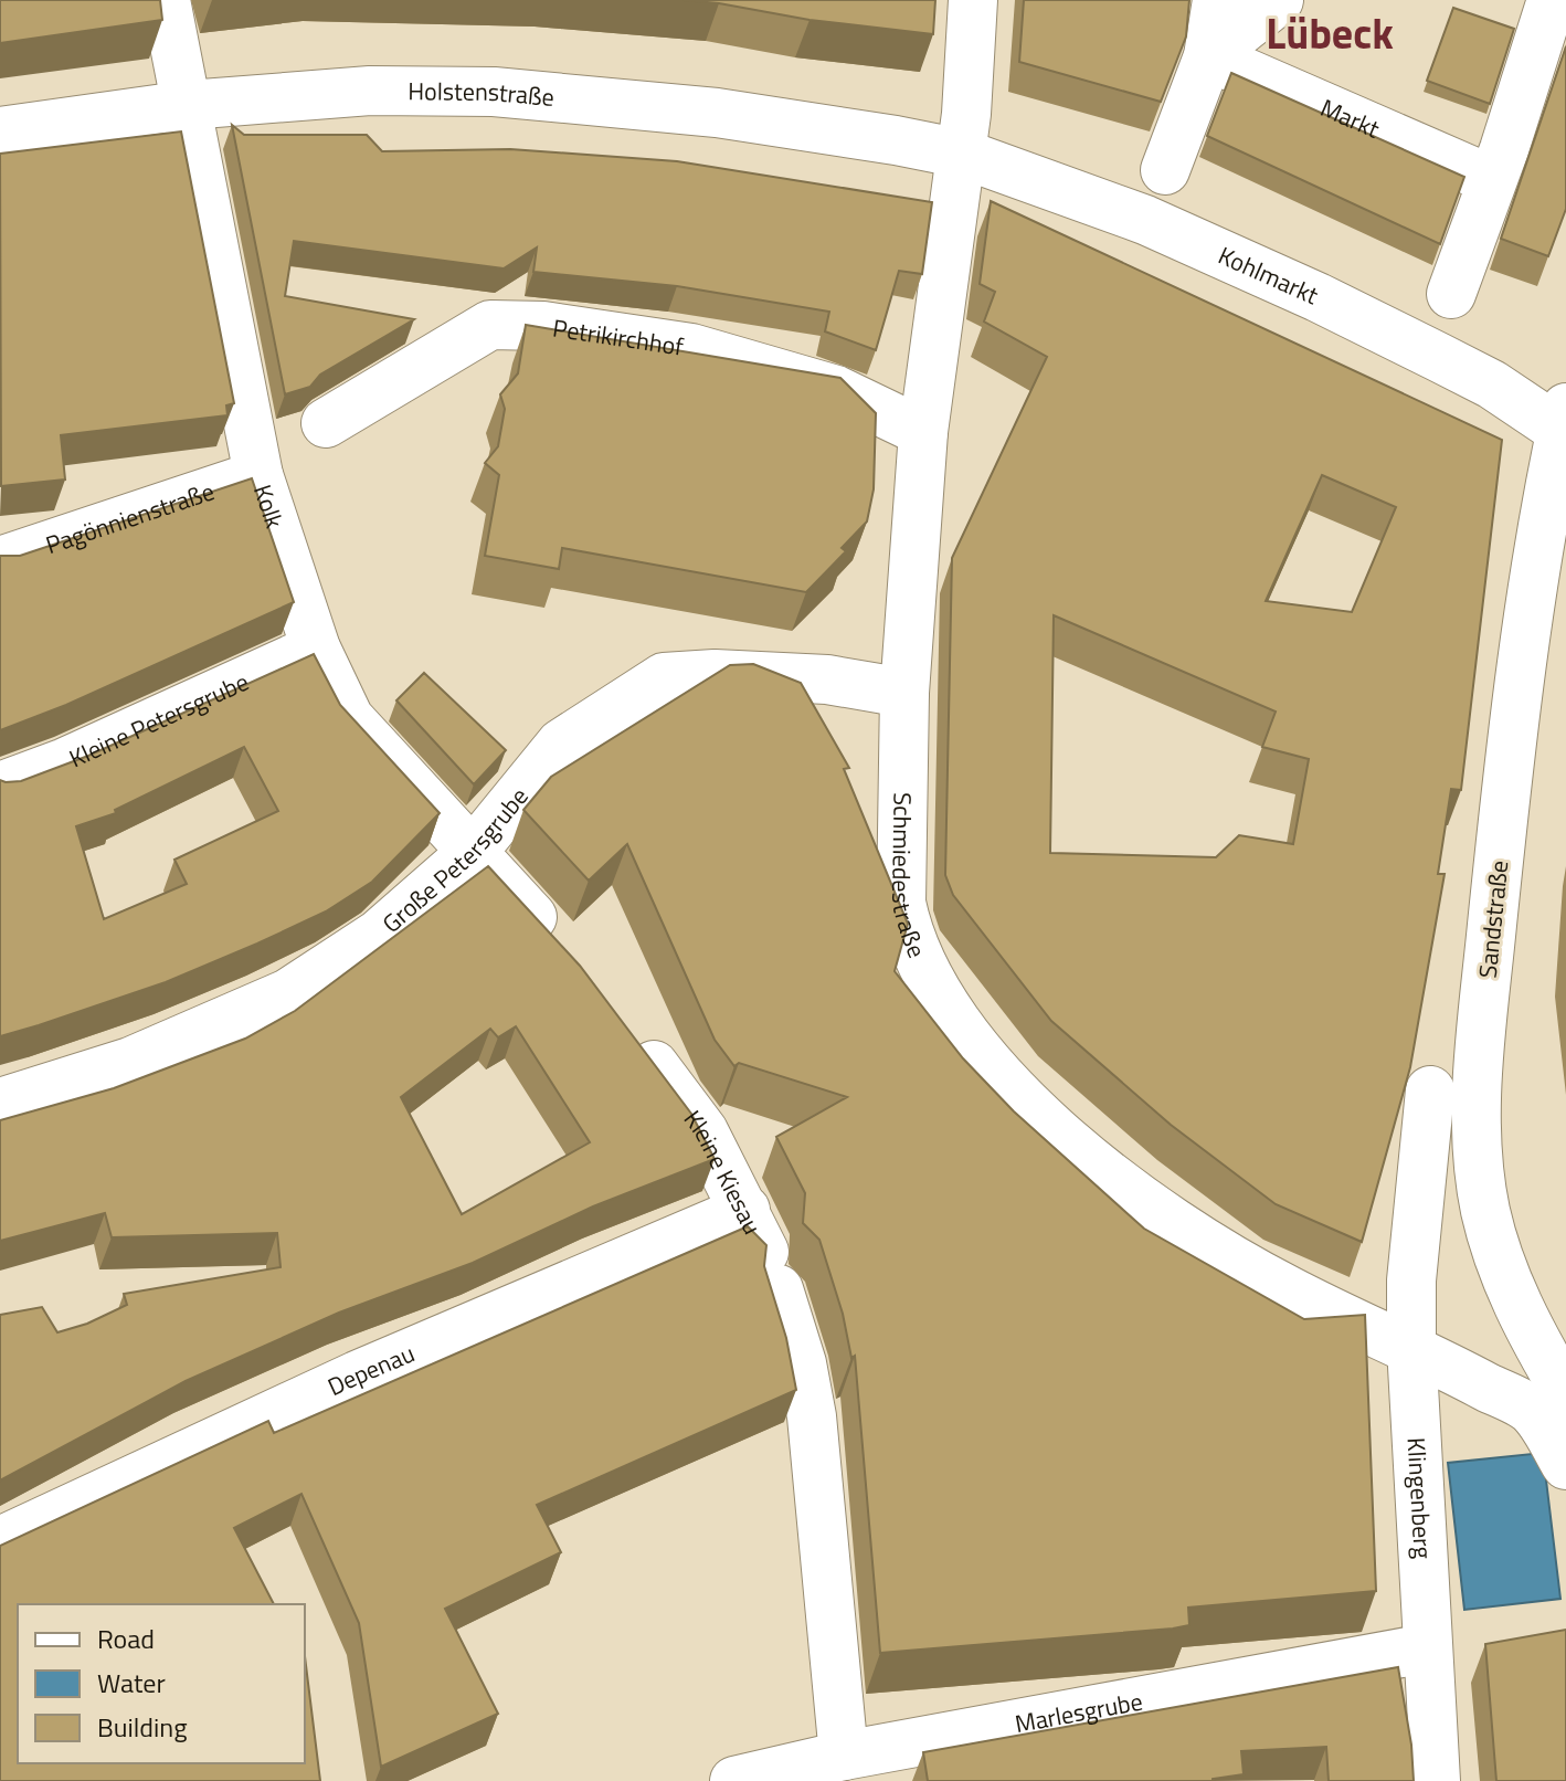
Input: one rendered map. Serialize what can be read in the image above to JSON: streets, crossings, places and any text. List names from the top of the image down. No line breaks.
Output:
{"streets":{"street":["Holstenstraße","Markt","Kohlmarkt","Petrikirchhof","Kolk","Pagönnienstraße","Kleine Petersgrube","Große Petersgrube","Schmiedestraße","Sandstraße","Kleine Kiesau","Depenau","Klingenberg","Marlesgrube"]},"crossings":[["Holstenstraße","Kohlmarkt"],["Holstenstraße","Kolk"],["Holstenstraße","Schmiedestraße"],["Kohlmarkt","Schmiedestraße"],["Kohlmarkt","Sandstraße"],["Petrikirchhof","Schmiedestraße"],["Kolk","Pagönnienstraße"],["Kolk","Kleine Petersgrube"],["Kolk","Große Petersgrube"],["Große Petersgrube","Schmiedestraße"],["Schmiedestraße","Klingenberg"],["Kleine Kiesau","Depenau"],["Kleine Kiesau","Marlesgrube"],["Klingenberg","Marlesgrube"]],"districts":["Lübeck"],"legend":["Road","Water","Building"]}
